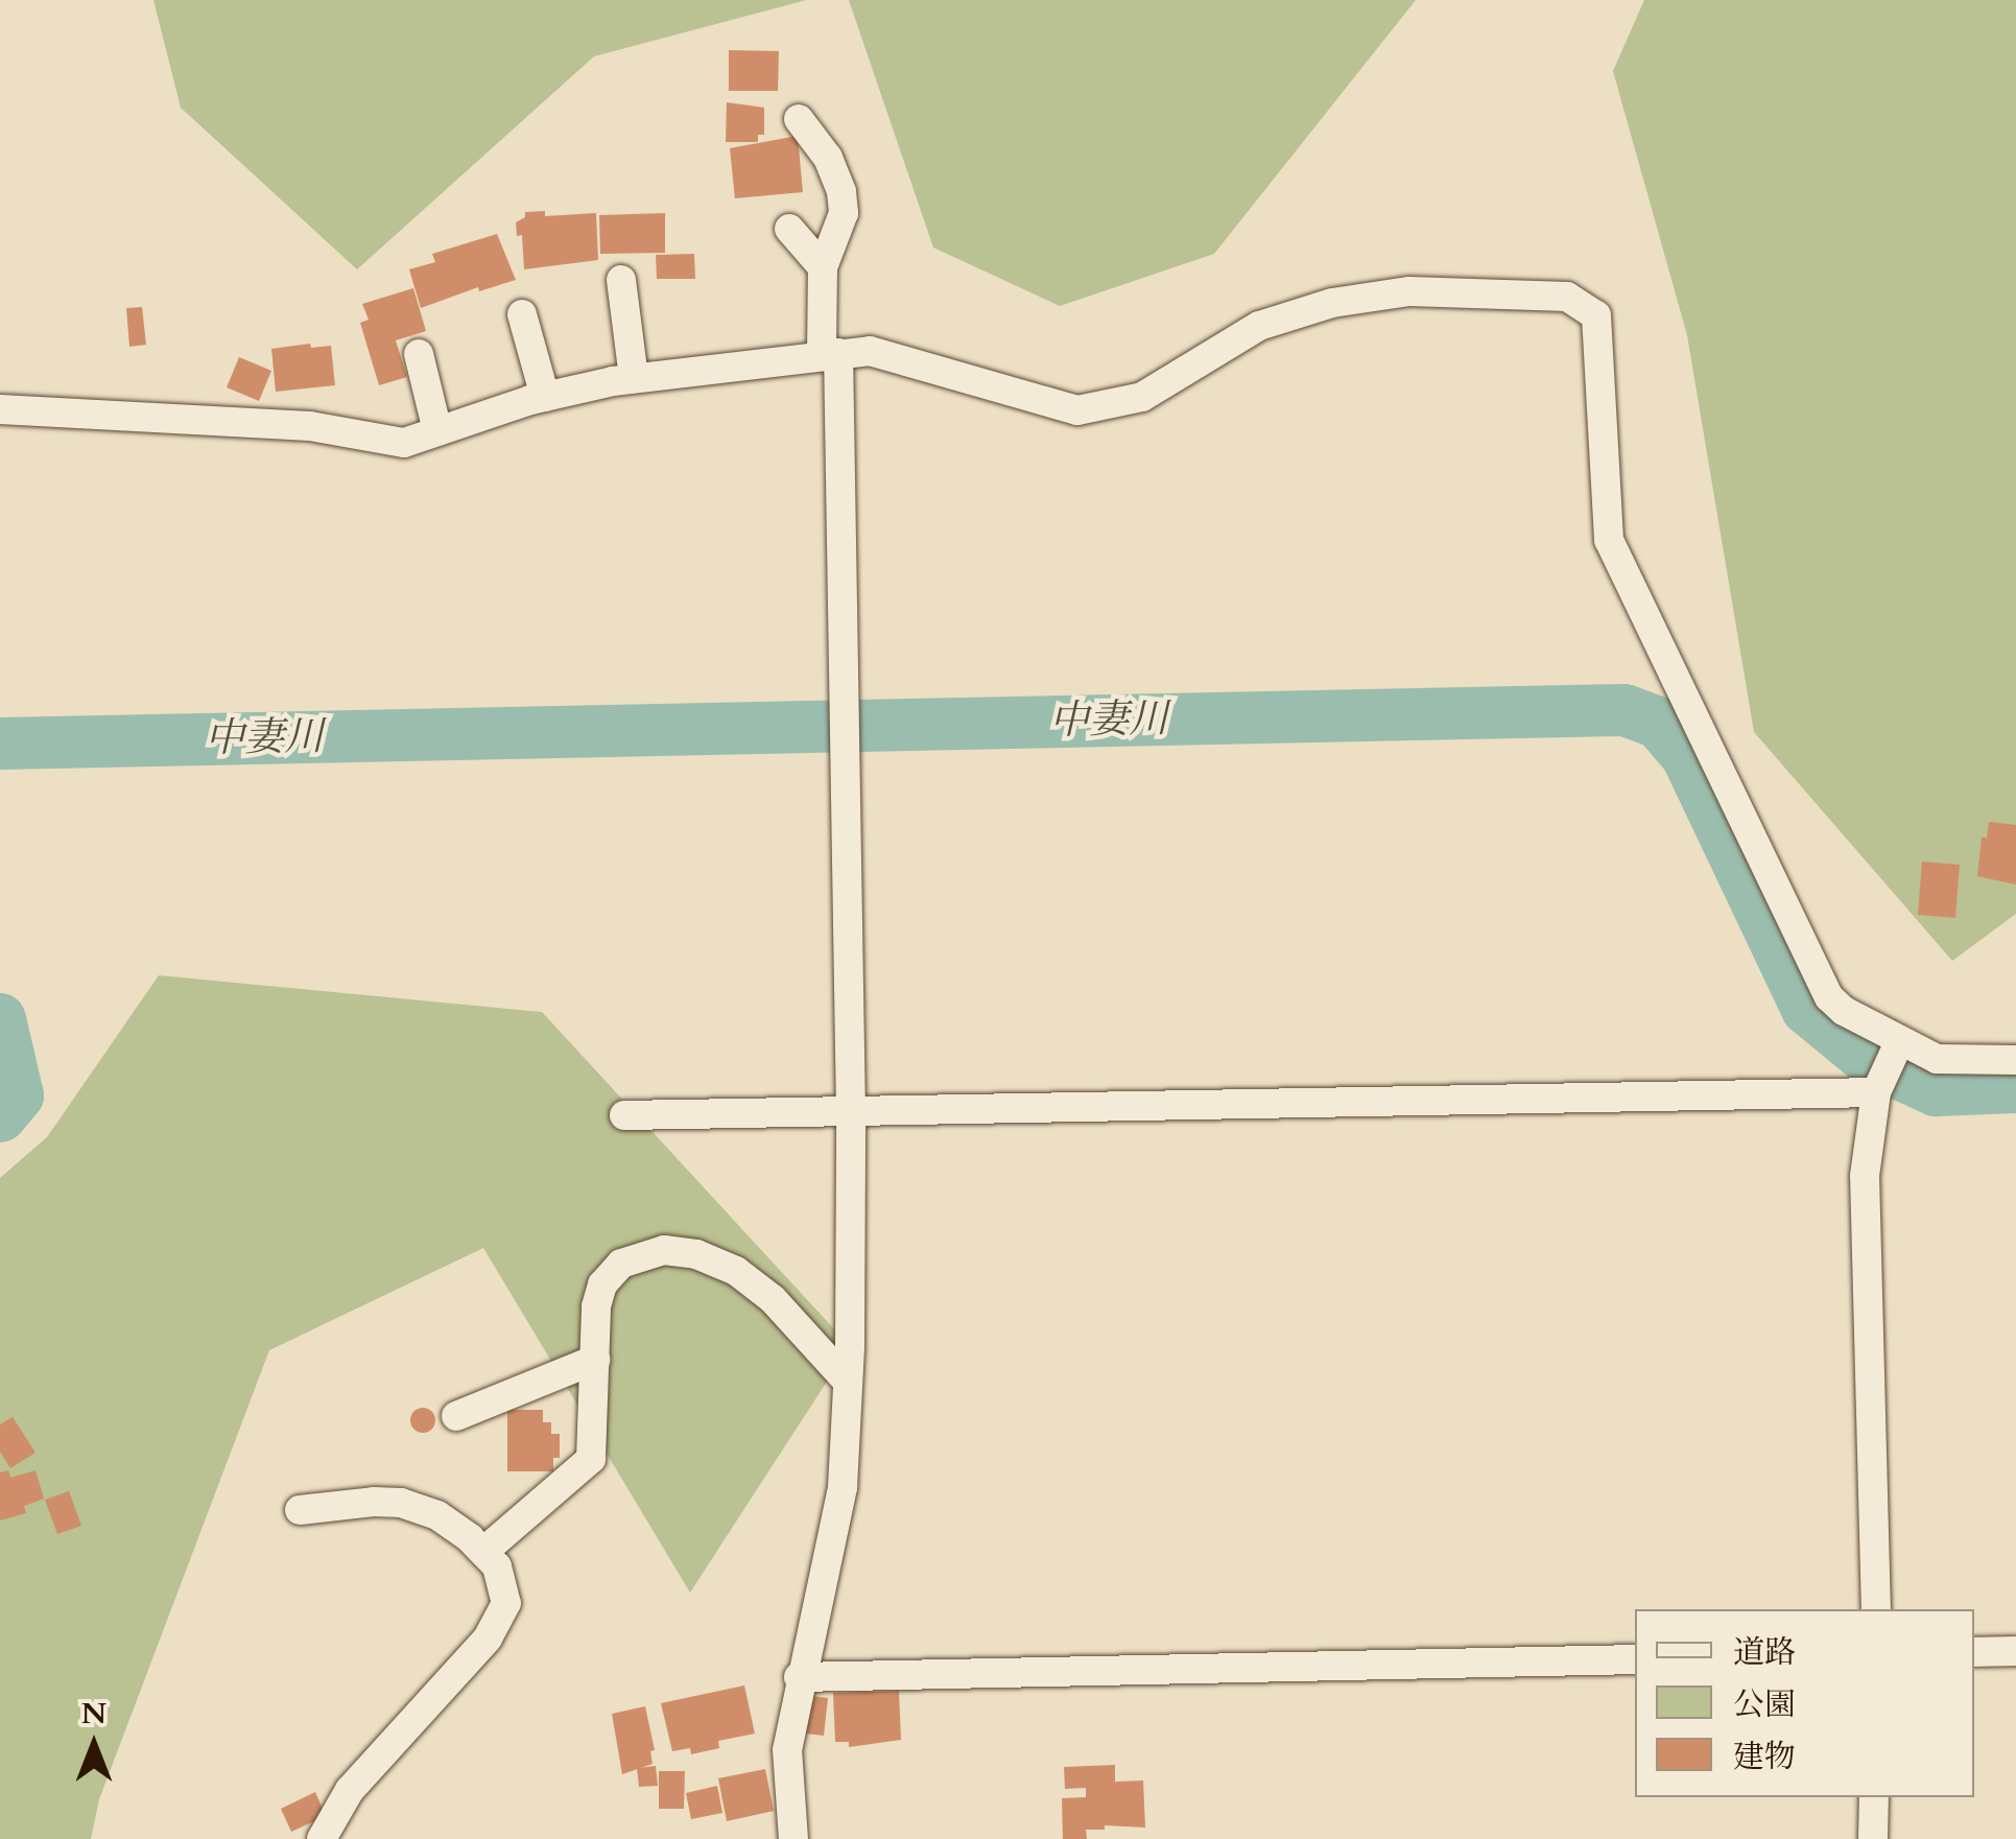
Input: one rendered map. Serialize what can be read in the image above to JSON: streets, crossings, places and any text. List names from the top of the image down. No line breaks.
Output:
{"water":["中妻川"],"legend":["道路","公園","建物"],"north":"top"}
